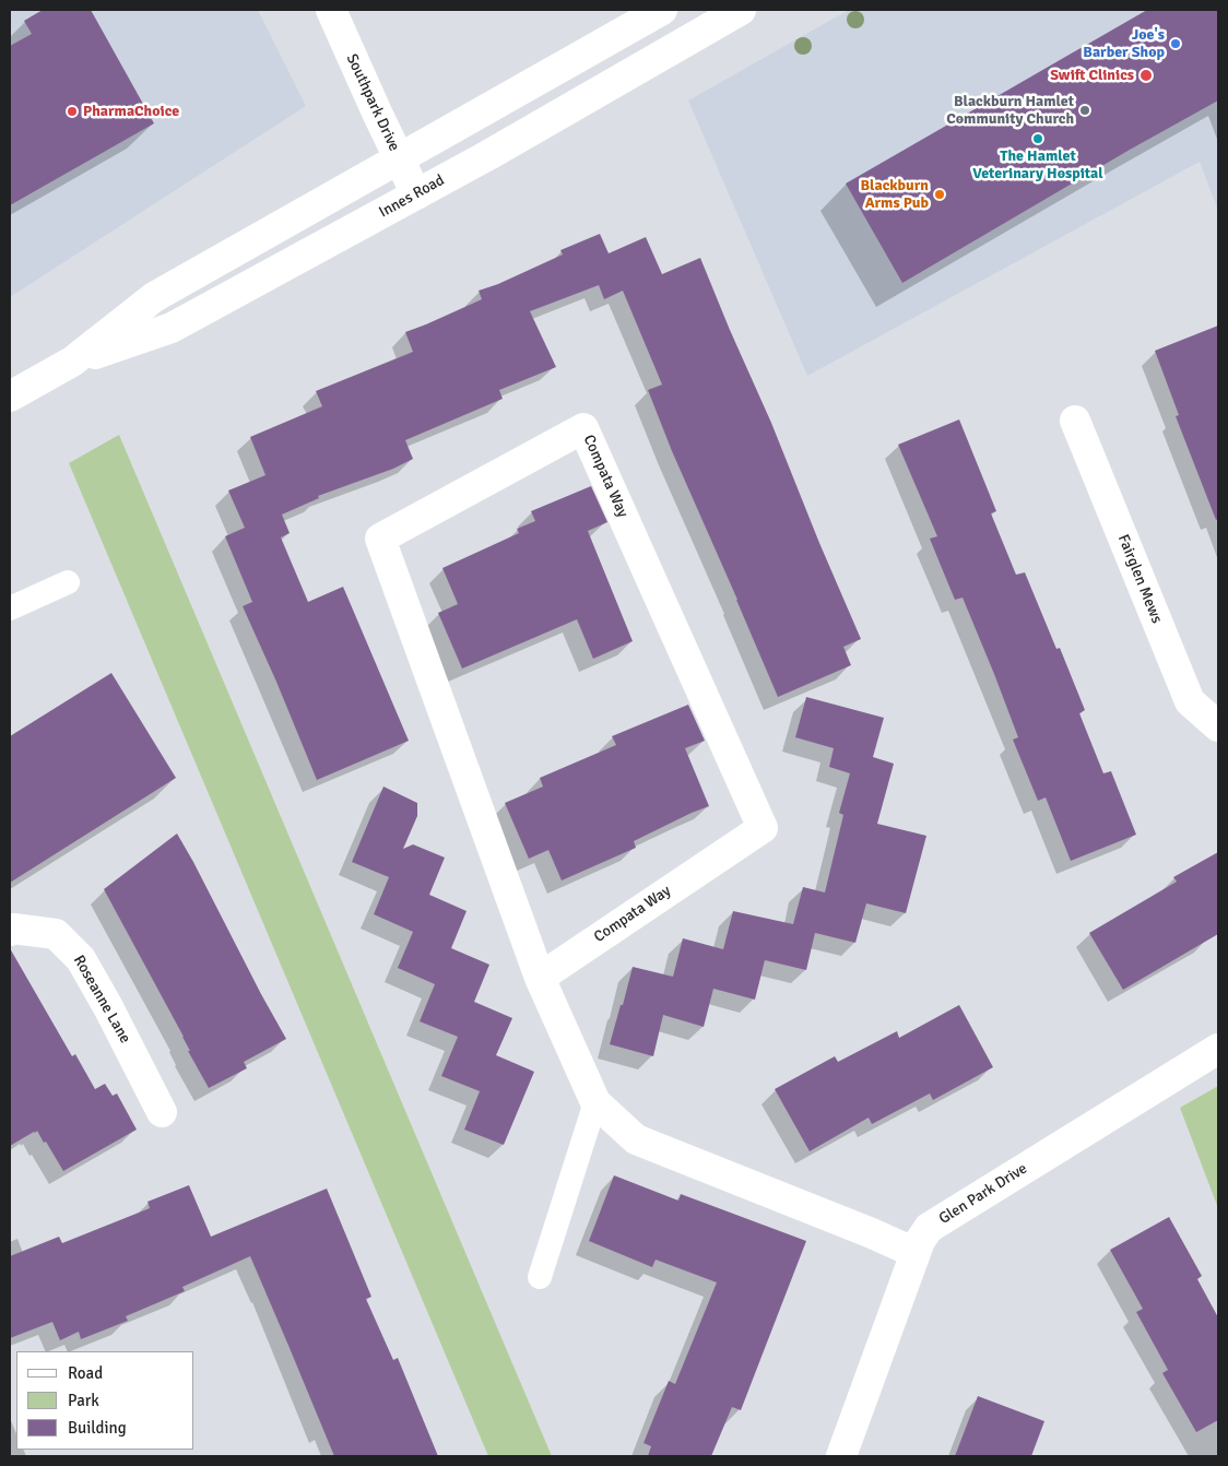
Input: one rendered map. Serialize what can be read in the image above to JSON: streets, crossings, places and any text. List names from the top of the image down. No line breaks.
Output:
{"streets":{"street":["Southpark Drive","Innes Road","Compata Way","Fairglen Mews","Roseanne Lane","Glen Park Drive"]},"crossings":[["Southpark Drive","Innes Road"],["Compata Way","Glen Park Drive"]],"places":["Joe's Barber Shop","Swift Clinics","Blackburn Hamlet Community Church","PharmaChoice","The Hamlet Veterinary Hospital","Blackburn Arms Pub"],"legend":["Road","Park","Building"]}
